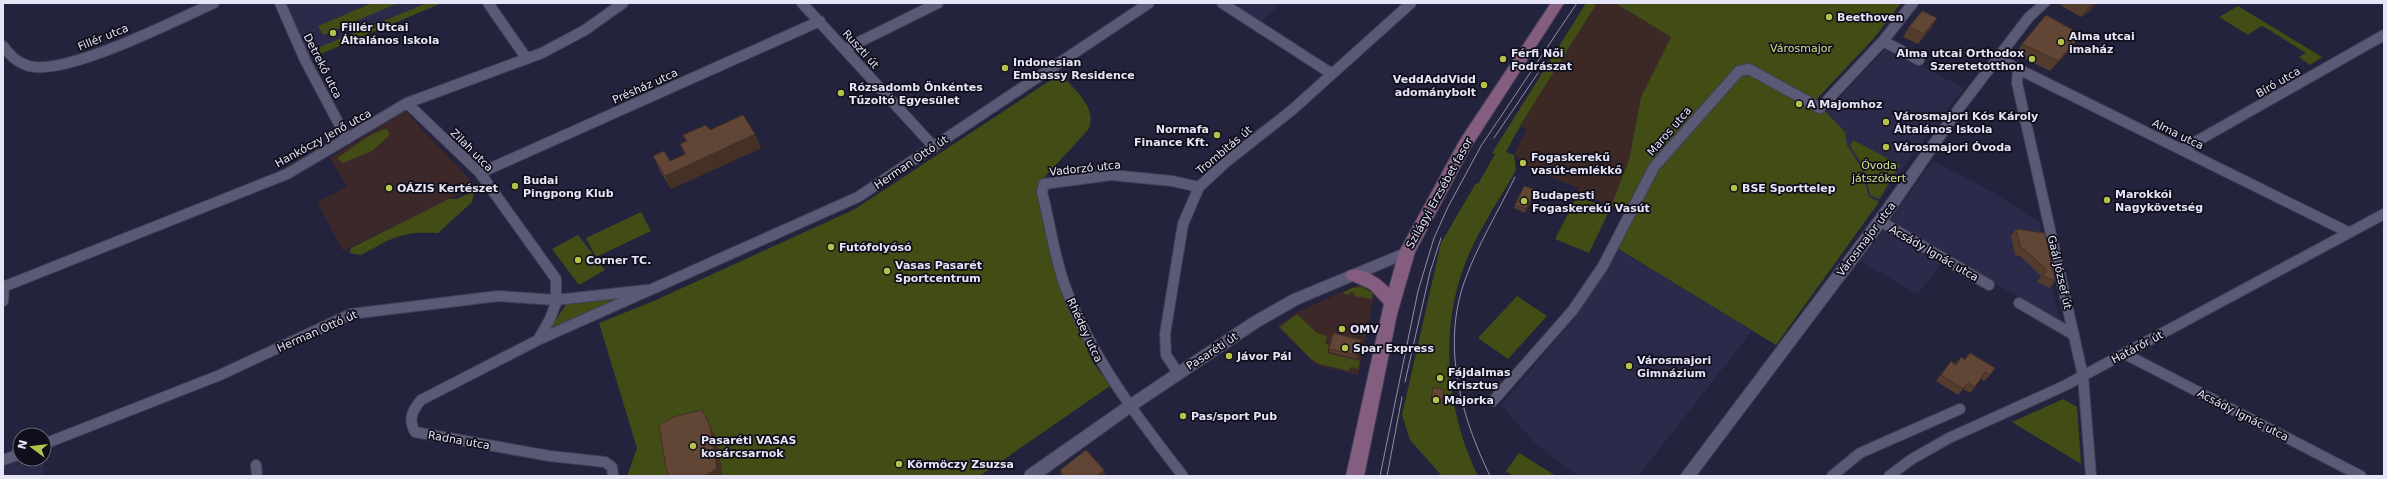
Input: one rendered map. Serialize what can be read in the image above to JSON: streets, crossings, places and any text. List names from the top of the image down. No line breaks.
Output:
{"streets":{"main road":["Szilágyi Erzsébet fasor"],"street":["Fillér utca","Ruszti út","Detrekő utca","Bíró utca","Présház utca","Maros utca","Alma utca","Hankóczy Jenő utca","Zilah utca","Trombitás út","Herman Ottó út","Vadorzó utca","Városmajor utca","Acsády Ignác utca","Gaál József út","Rhédey utca","Határőr út","Pasaréti út","Radna utca"]},"crossings":[["Ruszti út","Présház utca"],["Ruszti út","Herman Ottó út"],["Detrekő utca","Hankóczy Jenő utca"],["Bíró utca","Alma utca"],["Présház utca","Zilah utca"],["Alma utca","Városmajor utca"],["Alma utca","Gaál József út"],["Alma utca","Határőr út"],["Hankóczy Jenő utca","Zilah utca"],["Zilah utca","Herman Ottó út"],["Zilah utca","Radna utca"],["Trombitás út","Vadorzó utca"],["Trombitás út","Pasaréti út"],["Herman Ottó út","Radna utca"],["Vadorzó utca","Rhédey utca"],["Szilágyi Erzsébet fasor","Pasaréti út"],["Városmajor utca","Acsády Ignác utca"],["Acsády Ignác utca","Határőr út"],["Gaál József út","Határőr út"],["Rhédey utca","Pasaréti út"]],"parks":["Városmajor","Óvoda játszókert"],"places":["Beethoven","Fillér Utcai Általános Iskola","Alma utcai imaház","Férfi Női Fodrászat","Alma utcai Orthodox Szeretetotthon","Indonesian Embassy Residence","VeddAddVidd adománybolt","Rózsadomb Önkéntes Tűzoltó Egyesület","A Majomhoz","Városmajori Kós Károly Általános Iskola","Normafa Finance Kft.","Városmajori Óvoda","Fogaskerekű vasút-emlékkő","Budai Pingpong Klub","OÁZIS Kertészet","BSE Sporttelep","Marokkói Nagykövetség","Budapesti Fogaskerekű Vasút","Futófolyósó","Corner TC.","Vasas Pasarét Sportcentrum","OMV","Spar Express","Jávor Pál","Városmajori Gimnázium","Fájdalmas Krisztus","Majorka","Pas/sport Pub","Pasaréti VASAS kosárcsarnok","Körmöczy Zsuzsa"],"north":"left"}
